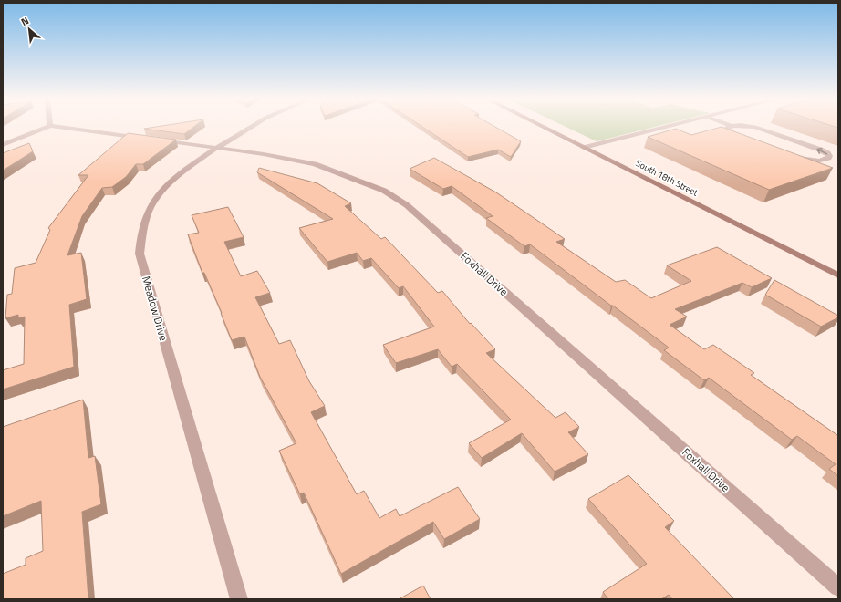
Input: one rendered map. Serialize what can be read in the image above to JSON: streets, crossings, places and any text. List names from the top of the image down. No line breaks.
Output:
{"streets":{"main road":["South 18th Street"],"street":["Foxhall Drive","Meadow Drive"]},"crossings":[["Foxhall Drive","Meadow Drive"]],"north":"top left"}
